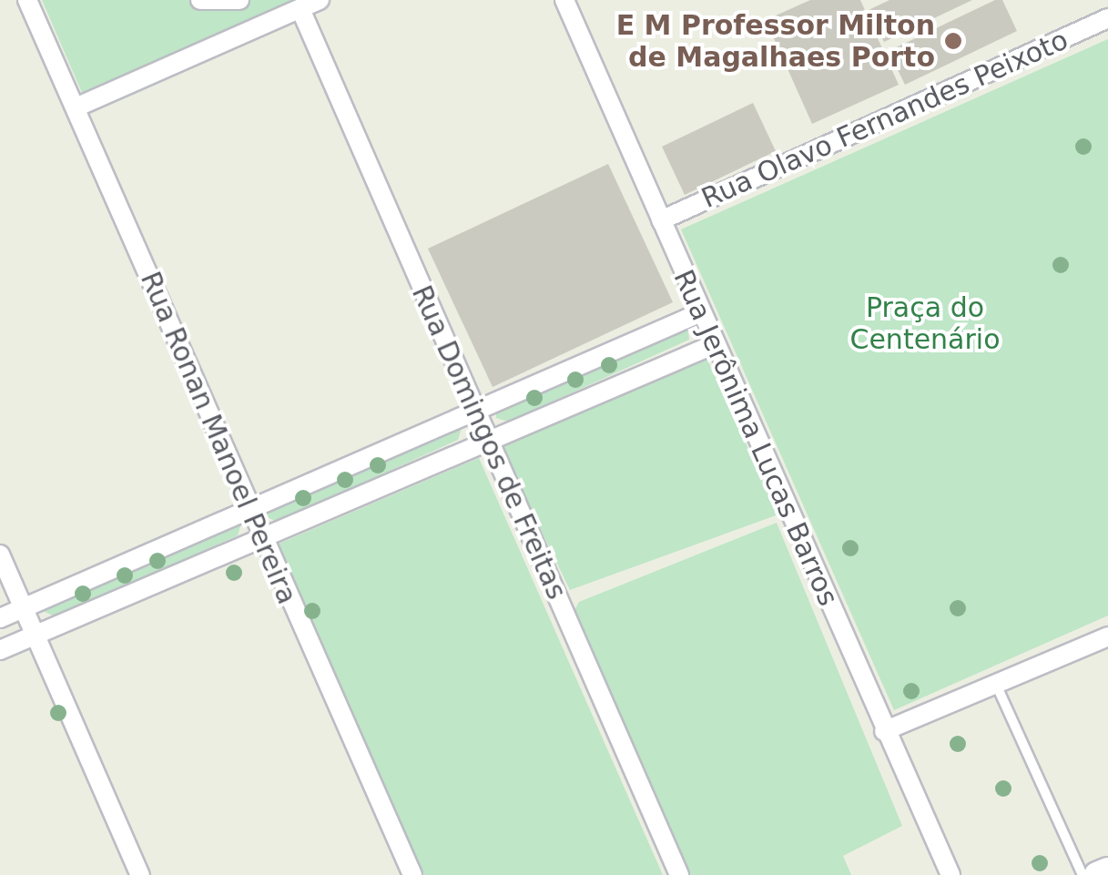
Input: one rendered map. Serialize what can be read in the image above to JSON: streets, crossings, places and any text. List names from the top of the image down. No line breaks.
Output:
{"streets":{"street":["Rua Olavo Fernandes Peixoto","Rua Ronan Manoel Pereira","Rua Jerônima Lucas Barros","Rua Domingos de Freitas"]},"crossings":[["Rua Olavo Fernandes Peixoto","Rua Jerônima Lucas Barros"]],"parks":["Praça do Centenário"],"places":["E M Professor Milton de Magalhaes Porto"]}
